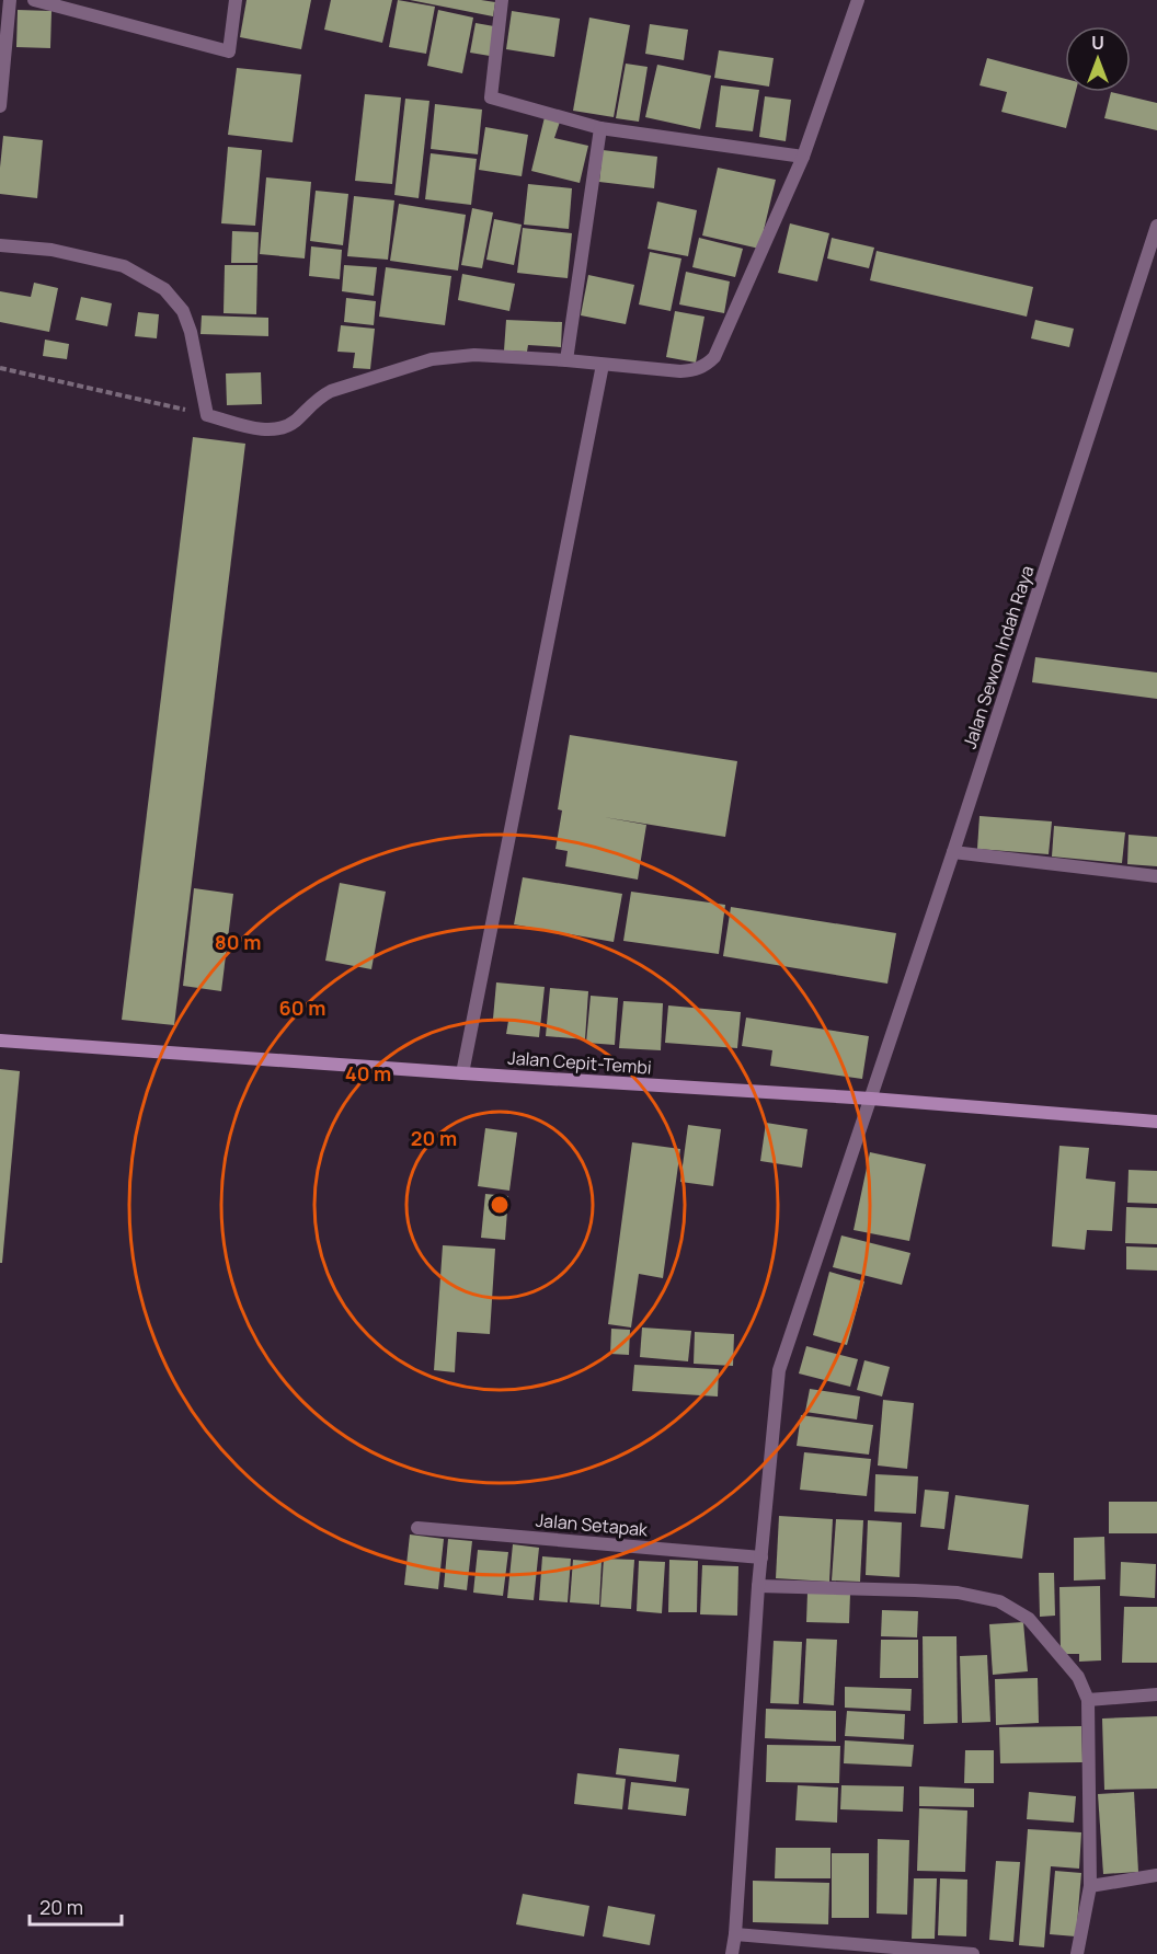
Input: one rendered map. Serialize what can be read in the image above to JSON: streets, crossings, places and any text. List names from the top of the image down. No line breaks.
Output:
{"streets":{"main road":["Jalan Cepit-Tembi"],"street":["Jalan Sewon Indah Raya","Jalan Setapak"]},"crossings":[["Jalan Sewon Indah Raya","Jalan Cepit-Tembi"],["Jalan Sewon Indah Raya","Jalan Setapak"]],"scale_bar":"20 m","north":"top","rings":["80 m","60 m","40 m","20 m"]}
